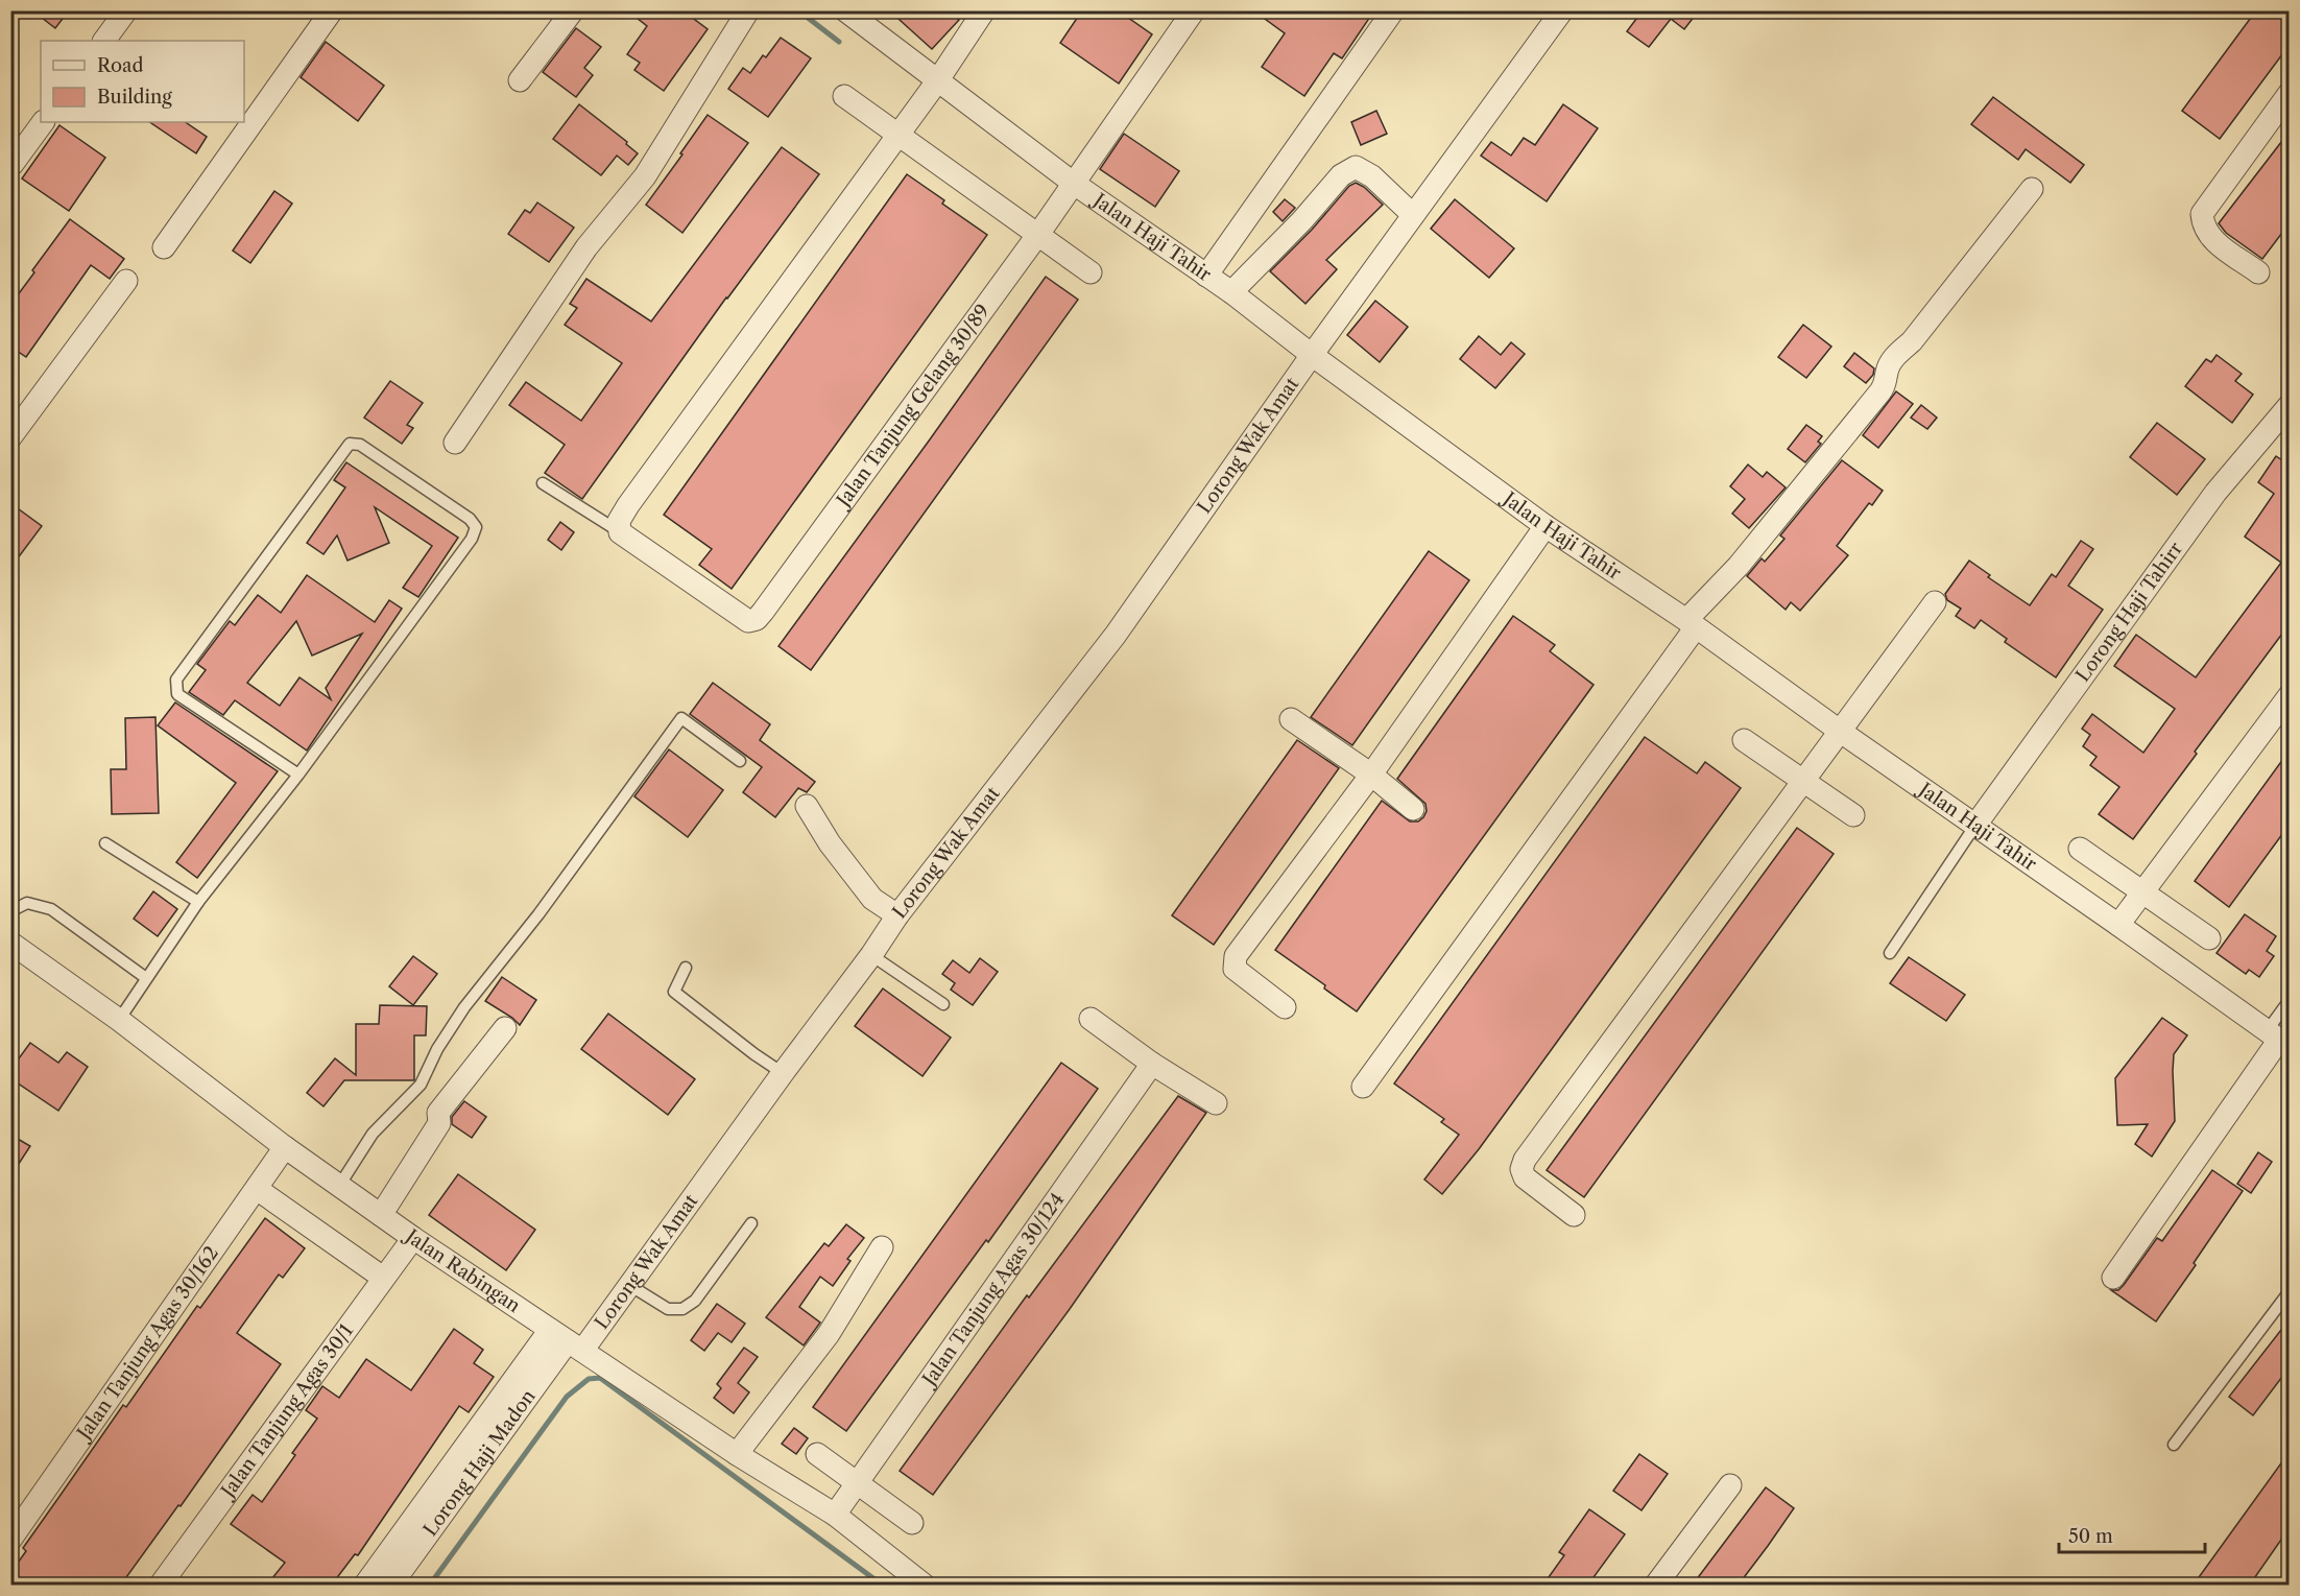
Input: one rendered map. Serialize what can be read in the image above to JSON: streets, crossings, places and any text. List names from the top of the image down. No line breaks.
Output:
{"streets":{"street":["Jalan Haji Tahir","Jalan Tanjung Gelang 30/89","Lorong Wak Amat","Lorong Haji Tahirr","Jalan Rabingan","Jalan Tanjung Agas 30/124","Jalan Tanjung Agas 30/162","Jalan Tanjung Agas 30/1","Lorong Haji Madon"]},"crossings":[["Jalan Haji Tahir","Jalan Tanjung Gelang 30/89"],["Jalan Haji Tahir","Lorong Wak Amat"],["Jalan Haji Tahir","Lorong Haji Tahirr"],["Lorong Wak Amat","Jalan Rabingan"],["Lorong Wak Amat","Lorong Haji Madon"],["Jalan Rabingan","Jalan Tanjung Agas 30/124"],["Jalan Rabingan","Jalan Tanjung Agas 30/162"],["Jalan Rabingan","Jalan Tanjung Agas 30/1"],["Jalan Rabingan","Lorong Haji Madon"]],"legend":["Road","Building"],"scale_bar":"50 m"}
